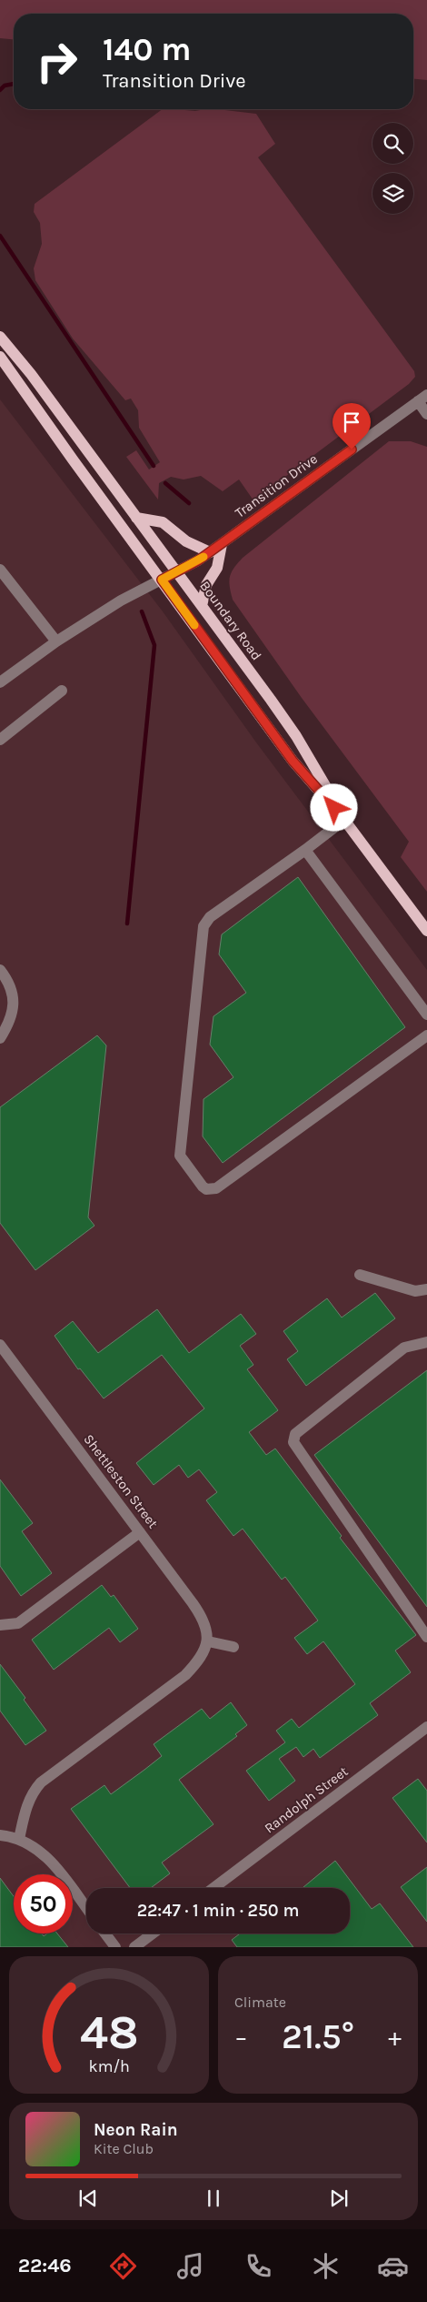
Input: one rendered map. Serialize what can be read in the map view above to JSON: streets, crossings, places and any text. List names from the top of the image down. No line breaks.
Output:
{"streets":{"main road":["Boundary Road"],"street":["Transition Drive","Shettleston Street","Randolph Street"]},"crossings":[["Transition Drive","Boundary Road"]],"page":{"turn":["140 m","Transition Drive"],"limit":"50","trip":"22:47 · 1 min · 250 m","tile":"Climate","heat":["−","21.5°","+"],"song":["Neon Rain","Kite Club"],"tabs":"22:46","gauge":["48","km/h"]}}
